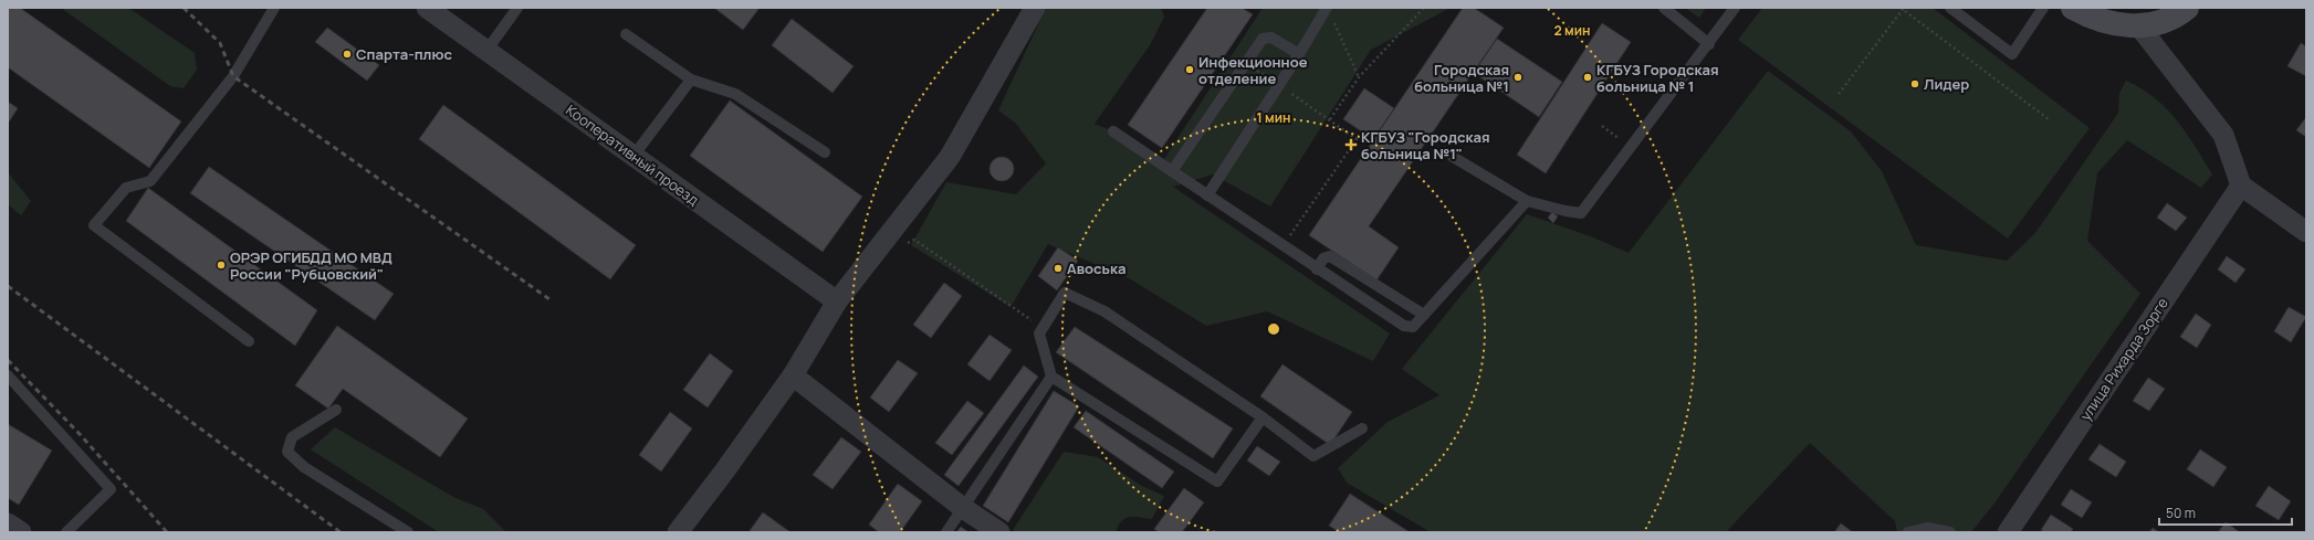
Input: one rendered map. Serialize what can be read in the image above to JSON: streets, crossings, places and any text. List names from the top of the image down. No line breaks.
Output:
{"streets":{"street":["Кооперативный проезд","улица Рихарда Зорге"]},"places":{"other":["Спарта-плюс","Инфекционное отделение","Городская больница №1","КГБУЗ Городская больница № 1","Лидер","ОРЭР ОГИБДД МО МВД России \"Рубцовский\"","Авоська"],"health":["КГБУЗ \"Городская больница №1\""]},"scale_bar":"50 m","rings":["2 мин","1 мин"]}
